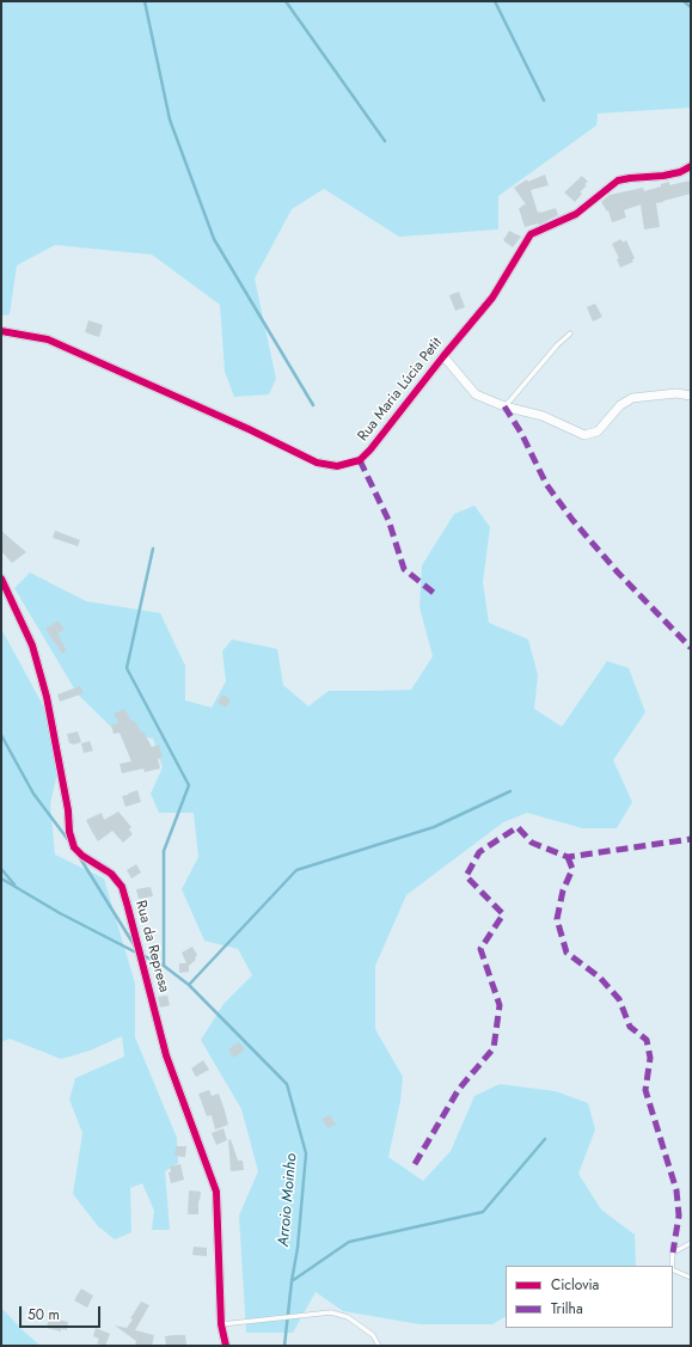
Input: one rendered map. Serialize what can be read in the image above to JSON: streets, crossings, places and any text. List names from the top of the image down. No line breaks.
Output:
{"streets":{"street":["Rua Maria Lúcia Petit","Rua da Represa"]},"water":["Arroio Moinho"],"legend":["Ciclovia","Trilha"],"scale_bar":"50 m"}
